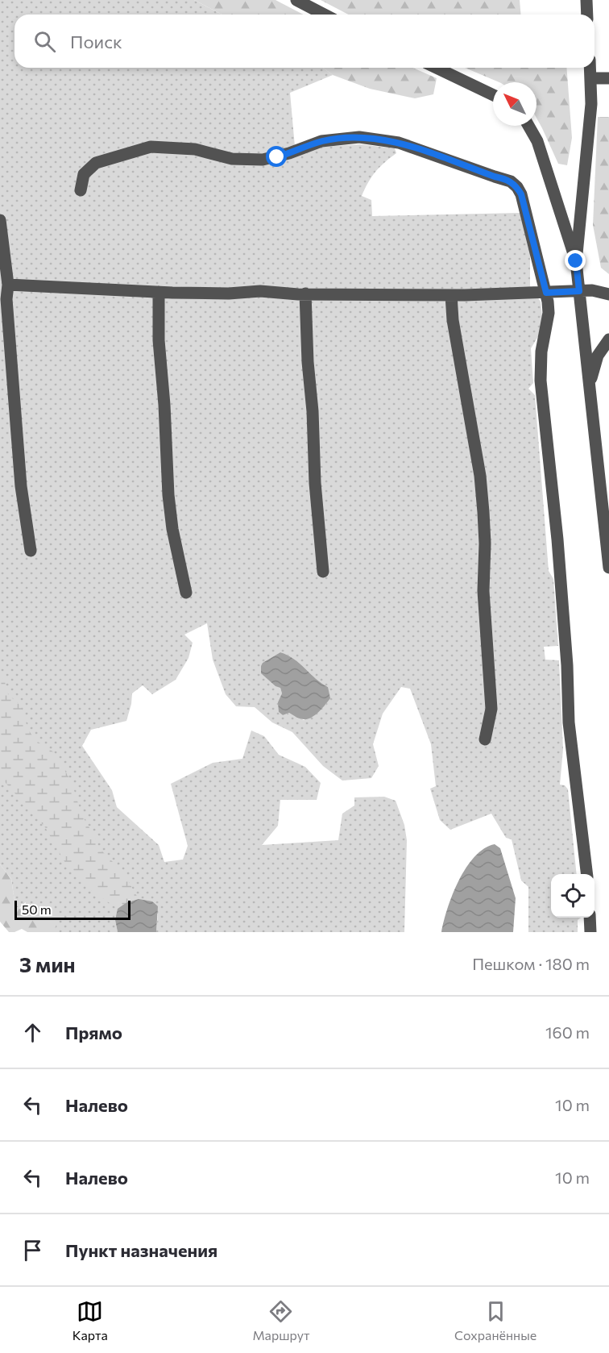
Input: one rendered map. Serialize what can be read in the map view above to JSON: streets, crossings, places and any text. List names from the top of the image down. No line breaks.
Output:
{"scale_bar":"50 m","north":"top left","page":{"search":"Поиск","scale":"50 m","heading":["3 мин","Пешком · 180 m"],"list":[["Прямо","160 m"],["Налево","10 m"],["Налево","10 m"],"Пункт назначения"],"nav":["Карта","Маршрут","Сохранённые"]}}
